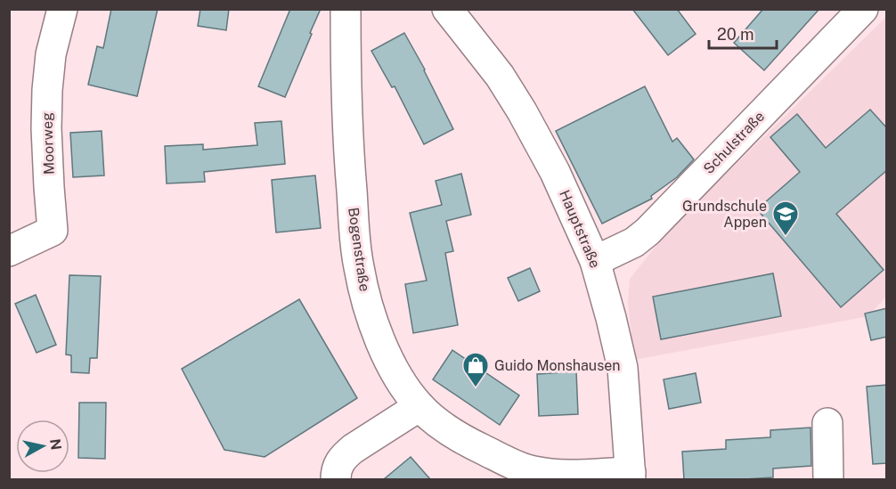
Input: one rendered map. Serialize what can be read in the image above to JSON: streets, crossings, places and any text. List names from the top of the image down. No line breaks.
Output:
{"streets":{"street":["Schulstraße","Moorweg","Hauptstraße","Bogenstraße"]},"crossings":[["Schulstraße","Hauptstraße"],["Hauptstraße","Bogenstraße"]],"places":{"school or university":["Grundschule Appen"],"shop":["Guido Monshausen"]},"scale_bar":"20 m","north":"right"}
